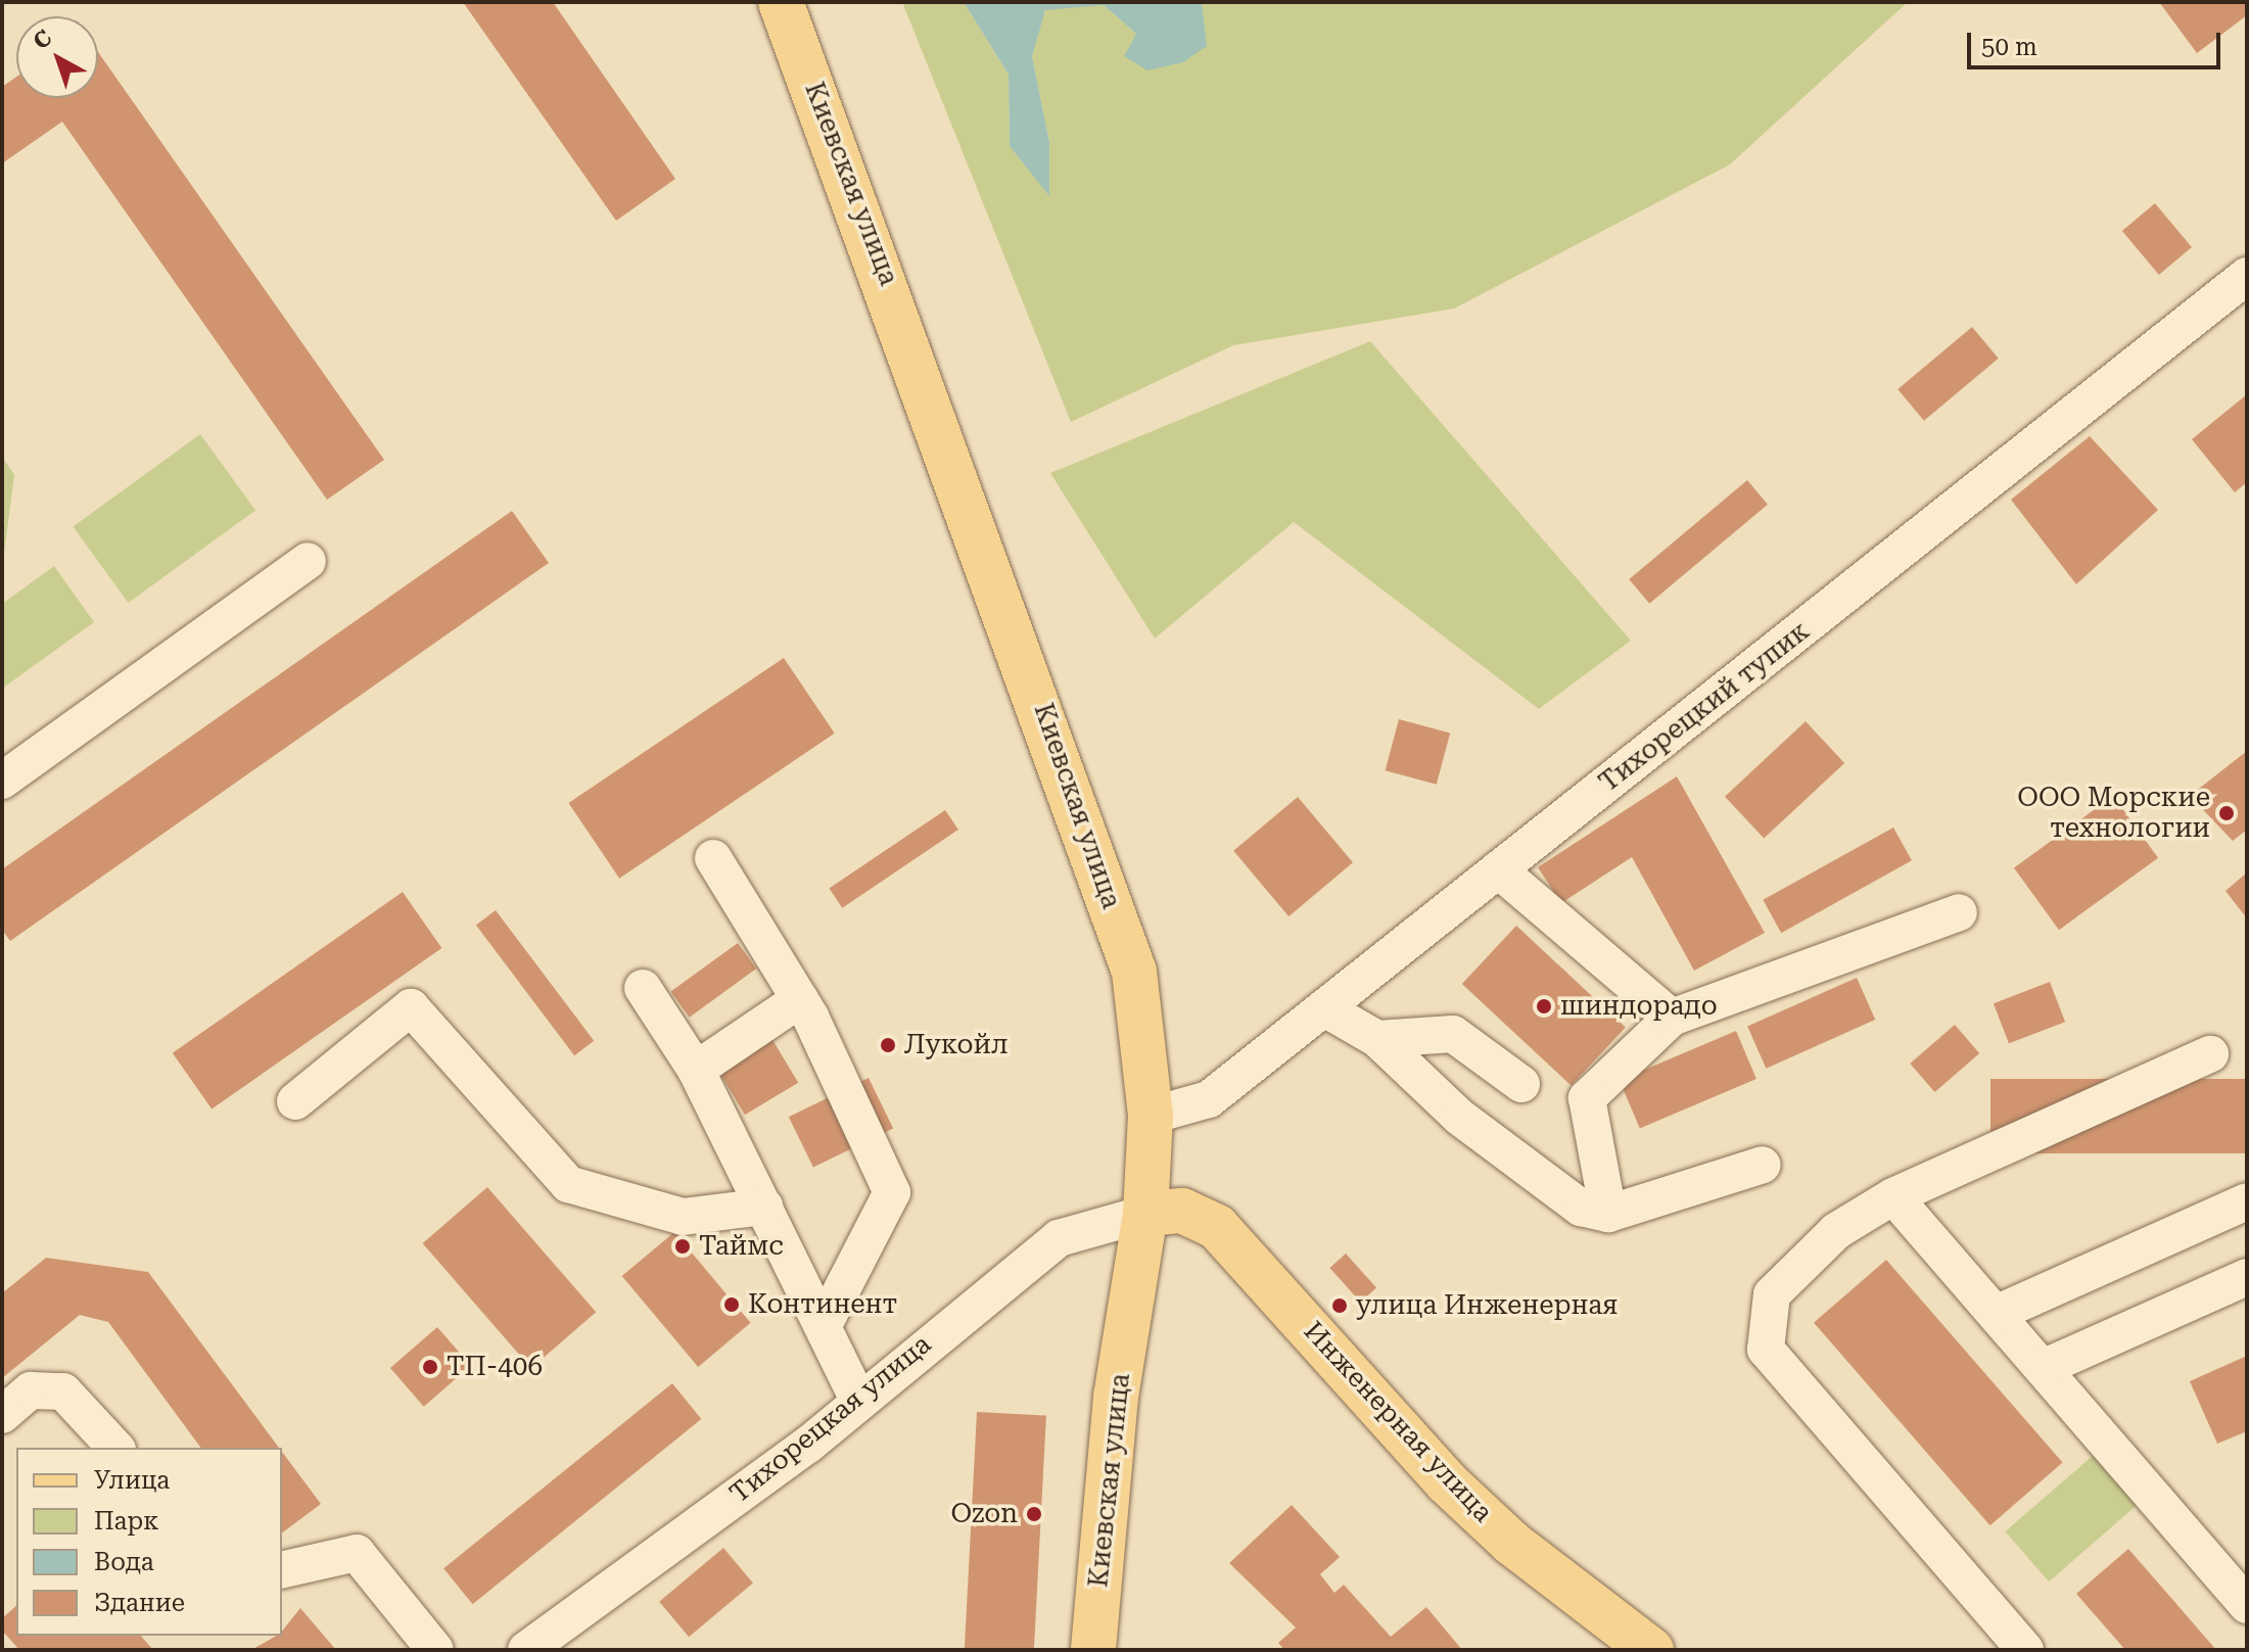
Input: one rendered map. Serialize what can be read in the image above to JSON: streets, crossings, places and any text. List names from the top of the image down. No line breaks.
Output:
{"streets":{"main road":["Киевская улица","Инженерная улица"],"street":["Тихорецкий тупик","Тихорецкая улица"]},"crossings":[["Киевская улица","Тихорецкий тупик"],["Киевская улица","Тихорецкая улица"],["Киевская улица","Инженерная улица"],["Тихорецкая улица","Инженерная улица"]],"places":["ООО Морские технологии","шиндорадо","Лукойл","Таймс","Континент","улица Инженерная","ТП-406","Ozon"],"legend":["Улица","Парк","Вода","Здание"],"scale_bar":"50 m","north":"top left"}
